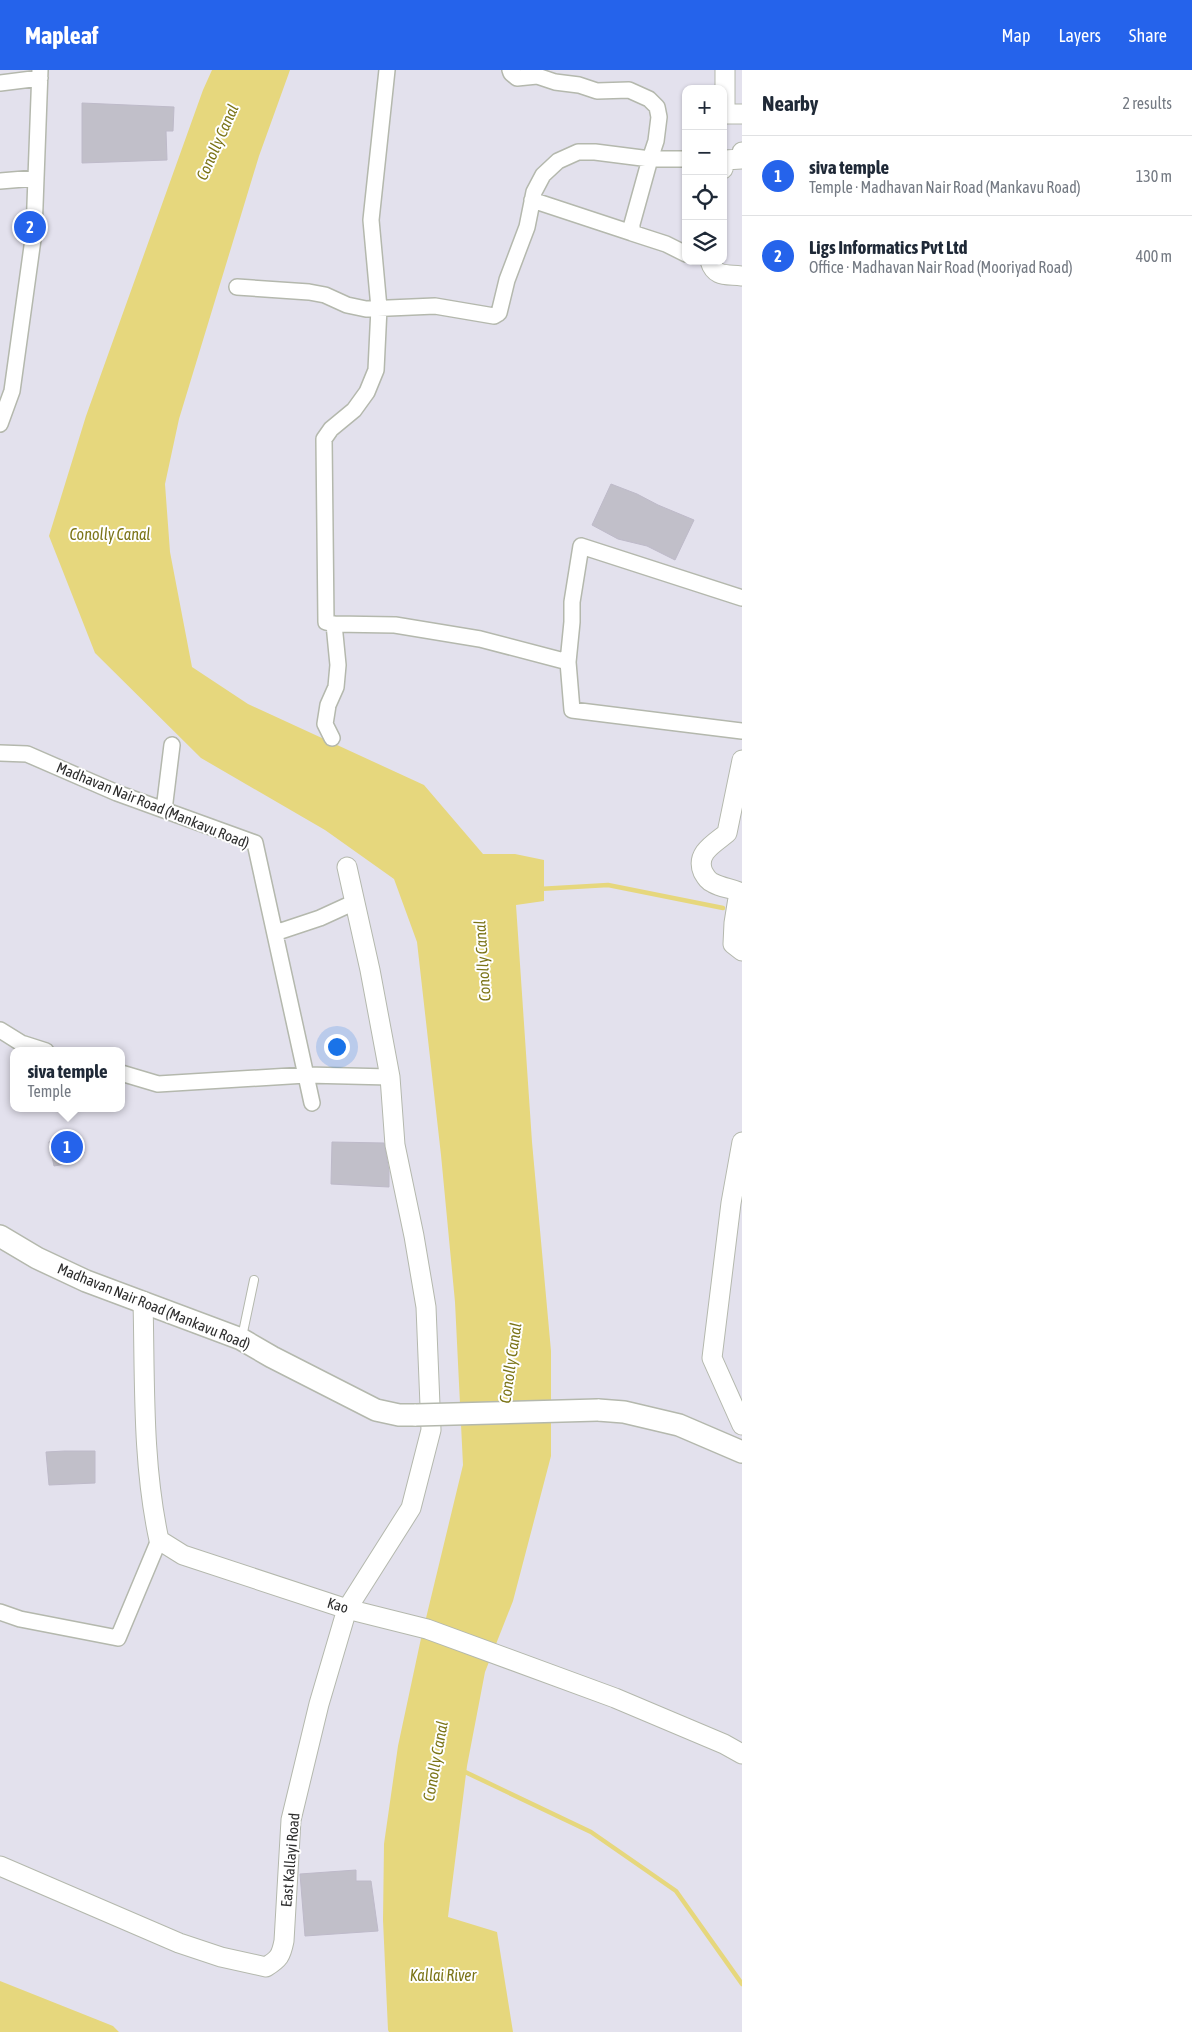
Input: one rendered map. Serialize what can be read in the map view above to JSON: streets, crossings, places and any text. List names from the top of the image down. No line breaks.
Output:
{"streets":{"main road":["Madhavan Nair Road (Mankavu Road)"],"street":["Kao","East Kallayi Road"]},"crossings":[["Kao","East Kallayi Road"]],"water":["Conolly Canal","Kallai River"],"page":{"header":"Mapleaf","nav":["Map","Layers","Share"],"heading":["Nearby","2 results"],"map_buttons":["+","−"],"list":[{"mark":"1","name":"siva temple","note":"Temple · Madhavan Nair Road (Mankavu Road)","value":"130 m"},{"mark":"2","name":"Ligs Informatics Pvt Ltd","note":"Office · Madhavan Nair Road (Mooriyad Road)","value":"400 m"}],"pins":["2","1"],"popup":["siva temple","Temple"]}}
